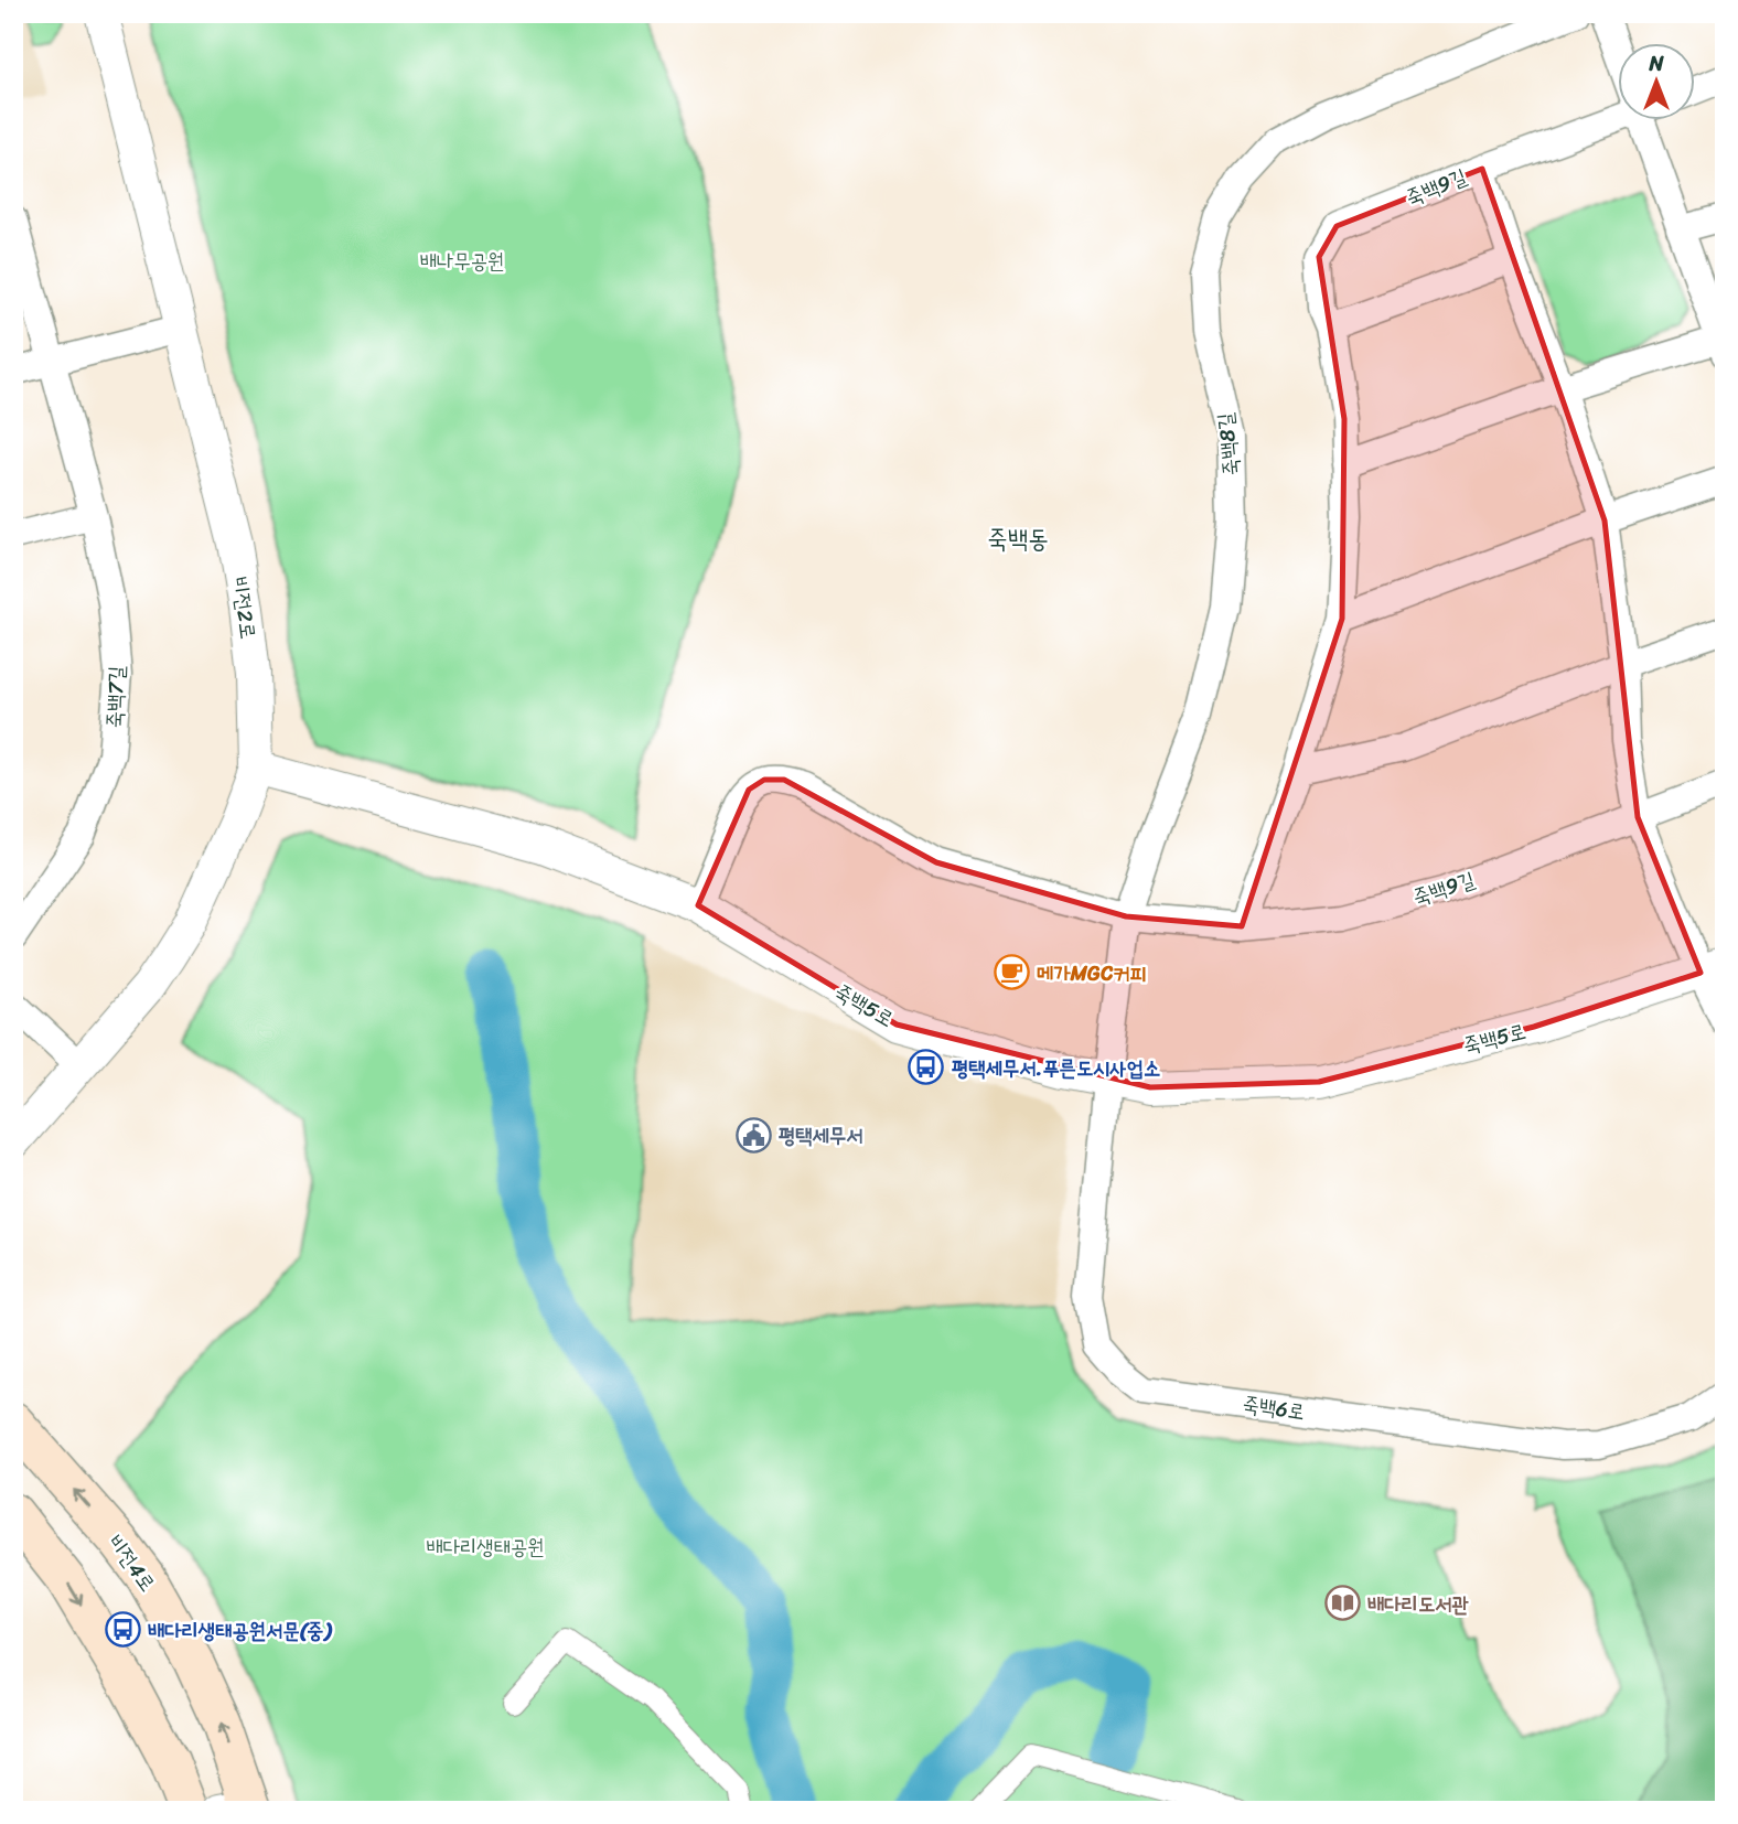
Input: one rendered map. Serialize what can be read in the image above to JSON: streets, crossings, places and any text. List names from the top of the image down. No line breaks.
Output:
{"streets":{"main road":["비전4로"],"street":["죽백9길","죽백8길","비전2로","죽백7길","죽백5로","죽백6로"]},"crossings":[["죽백9길","죽백8길"],["죽백9길","죽백5로"],["죽백8길","죽백5로"],["죽백8길","죽백6로"],["비전2로","죽백5로"],["죽백5로","죽백6로"]],"districts":["죽백동"],"parks":["배나무공원","배다리생태공원"],"places":{"cafe":["메가MGC커피"],"bus stop":["평택세무서.푸른도시사업소","배다리생태공원서문(중)"],"public building":["평택세무서"],"library":["배다리도서관"]},"north":"top"}
